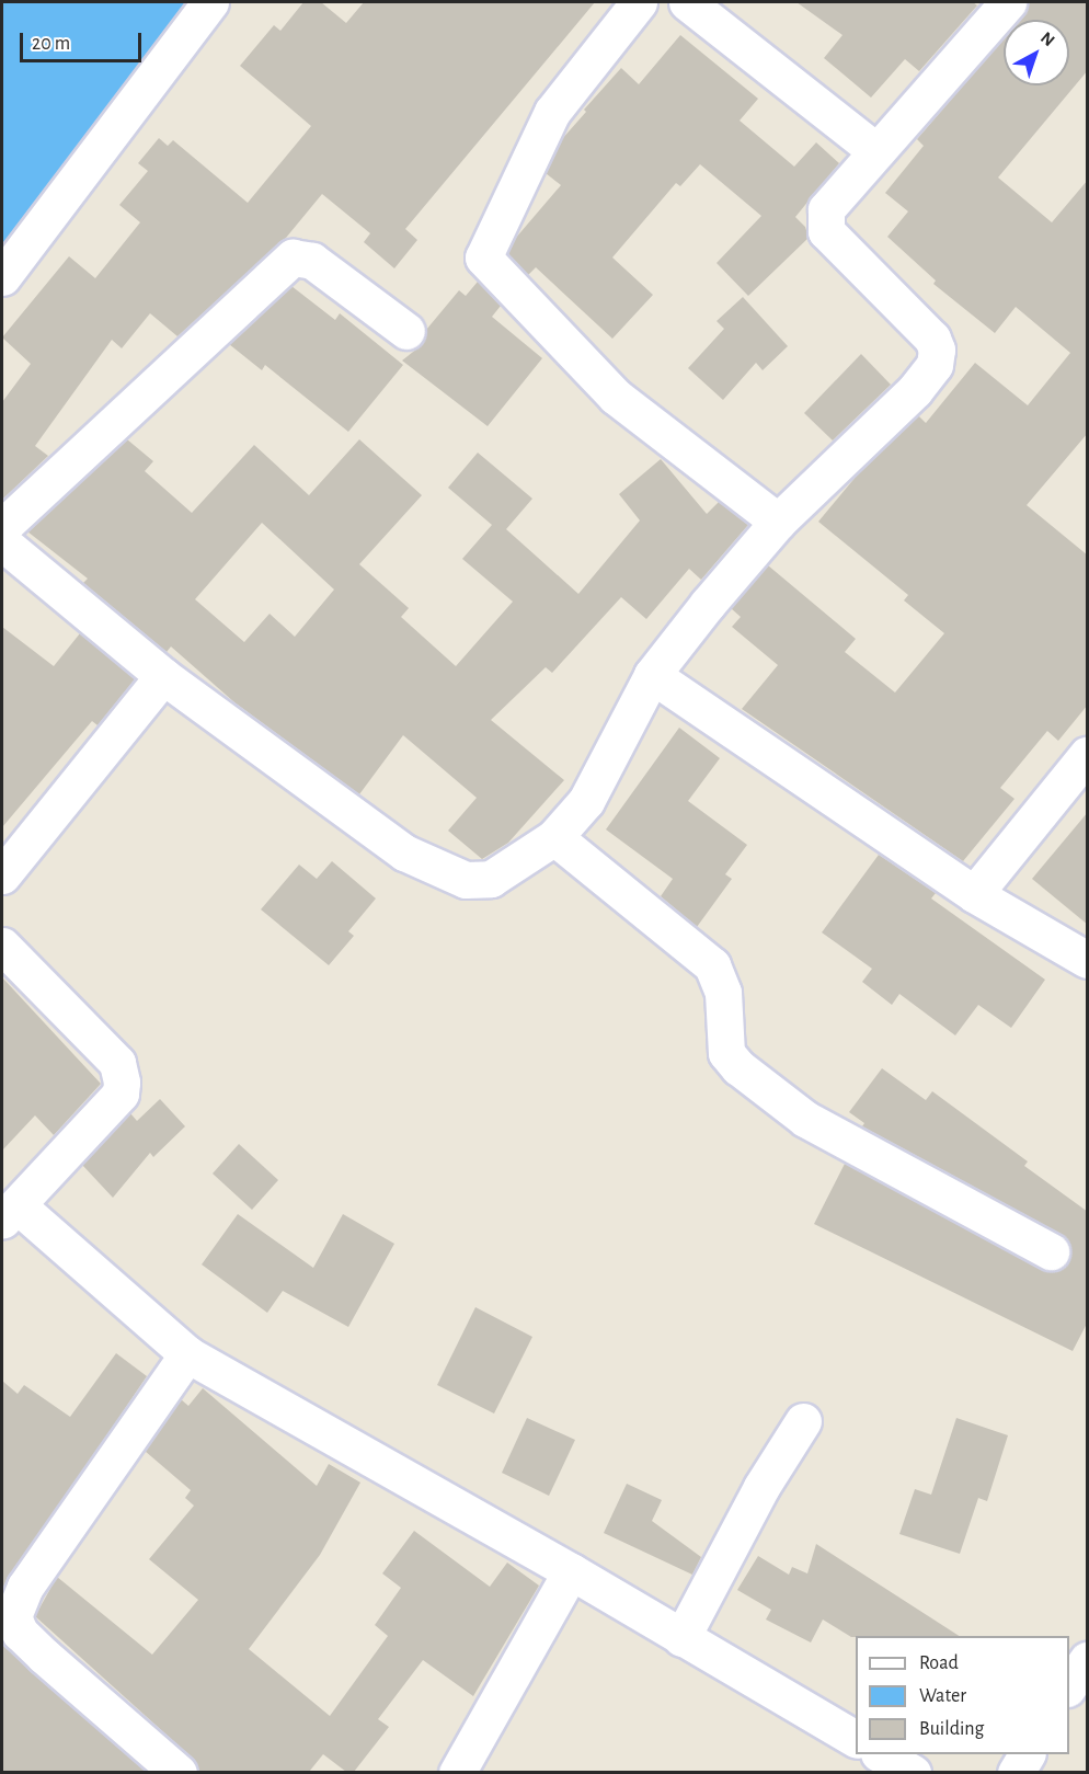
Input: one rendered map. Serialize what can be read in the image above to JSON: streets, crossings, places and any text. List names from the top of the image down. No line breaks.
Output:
{"legend":["Road","Water","Building"],"scale_bar":"20 m","north":"top right"}
